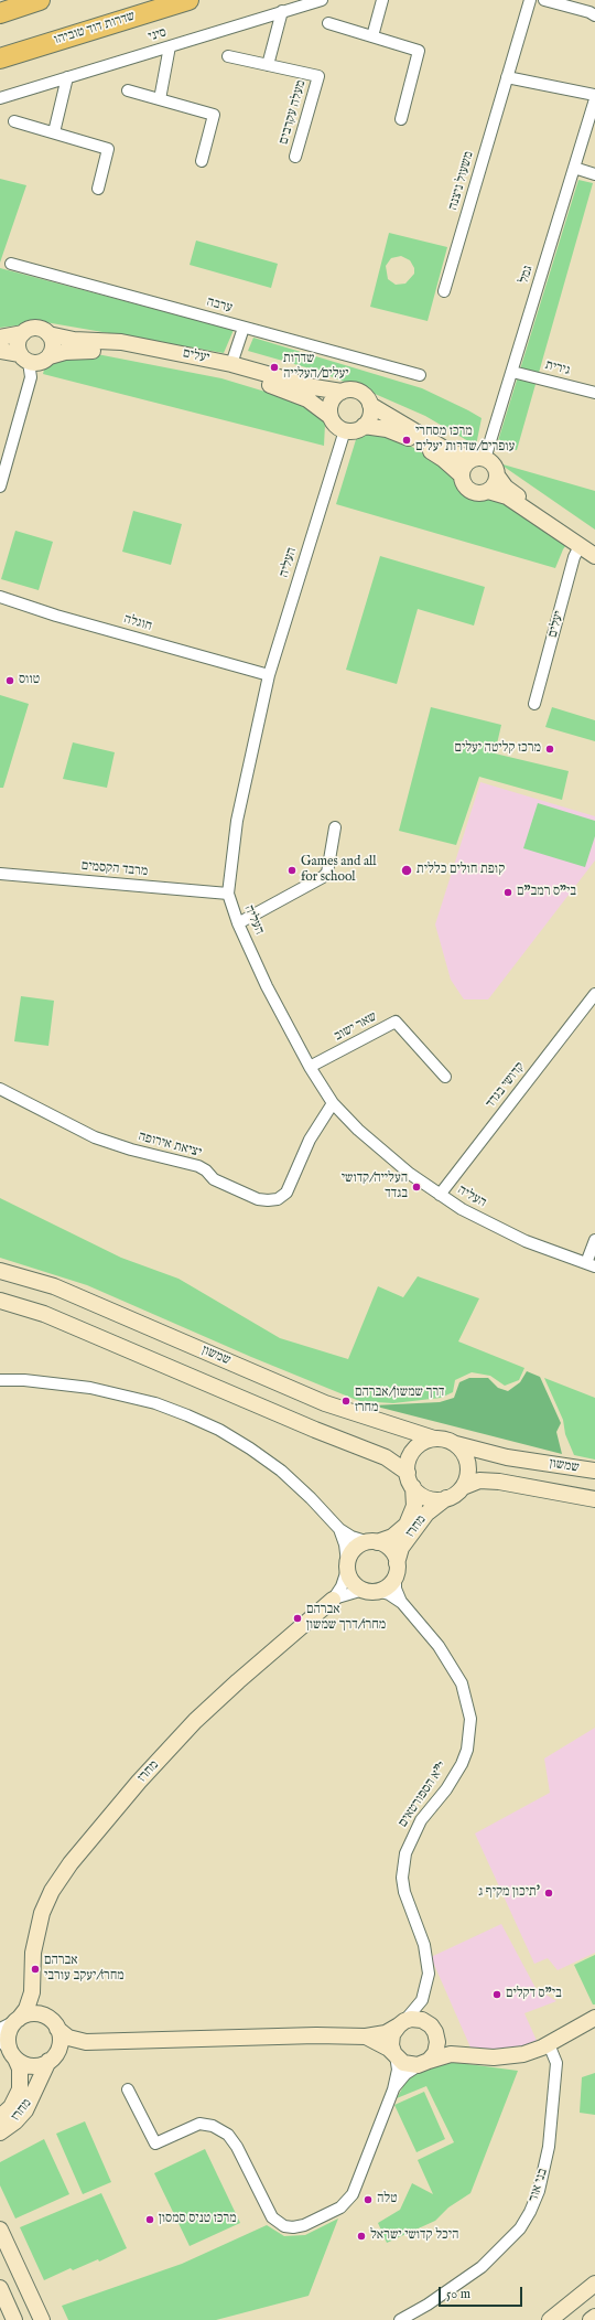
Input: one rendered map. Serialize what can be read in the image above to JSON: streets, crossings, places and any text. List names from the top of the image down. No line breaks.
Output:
{"streets":{"highway":["שדרות דוד טוביהו"],"street":["סיני","מעלה עקרבים","משעול ניצנה","גמל","ערבה","יעלים","גירית","העליה","חוגלה","מרבד הקסמים","שאר ישוב","קדושי בגדד","יציאת אירופה","שמשון","מחרז","י\"א הספורטאים","בני אור"]},"crossings":[["גמל","גירית"],["יעלים","העליה"],["העליה","חוגלה"],["העליה","מרבד הקסמים"],["העליה","שאר ישוב"],["העליה","קדושי בגדד"],["העליה","יציאת אירופה"],["שמשון","מחרז"]],"places":["שדרות יעלים/העלייה","מרכז מסחרי עופרים/שדרות יעלים","טווס","מרכז קליטה יעלים","Games and all for school","קופת חולים כללית","בי\"ס רמב\"ם","העלייה/קדושי בגדד","דרך שמשון/אברהם מחרז","אברהם מחרז/דרך שמשון","תיכון מקיף ג'","אברהם מחרז/יעקב עורבי","בי\"ס דקלים","טלה","מרכז טניס סמסון","היכל קדושי ישראל"],"scale_bar":"50 m"}
